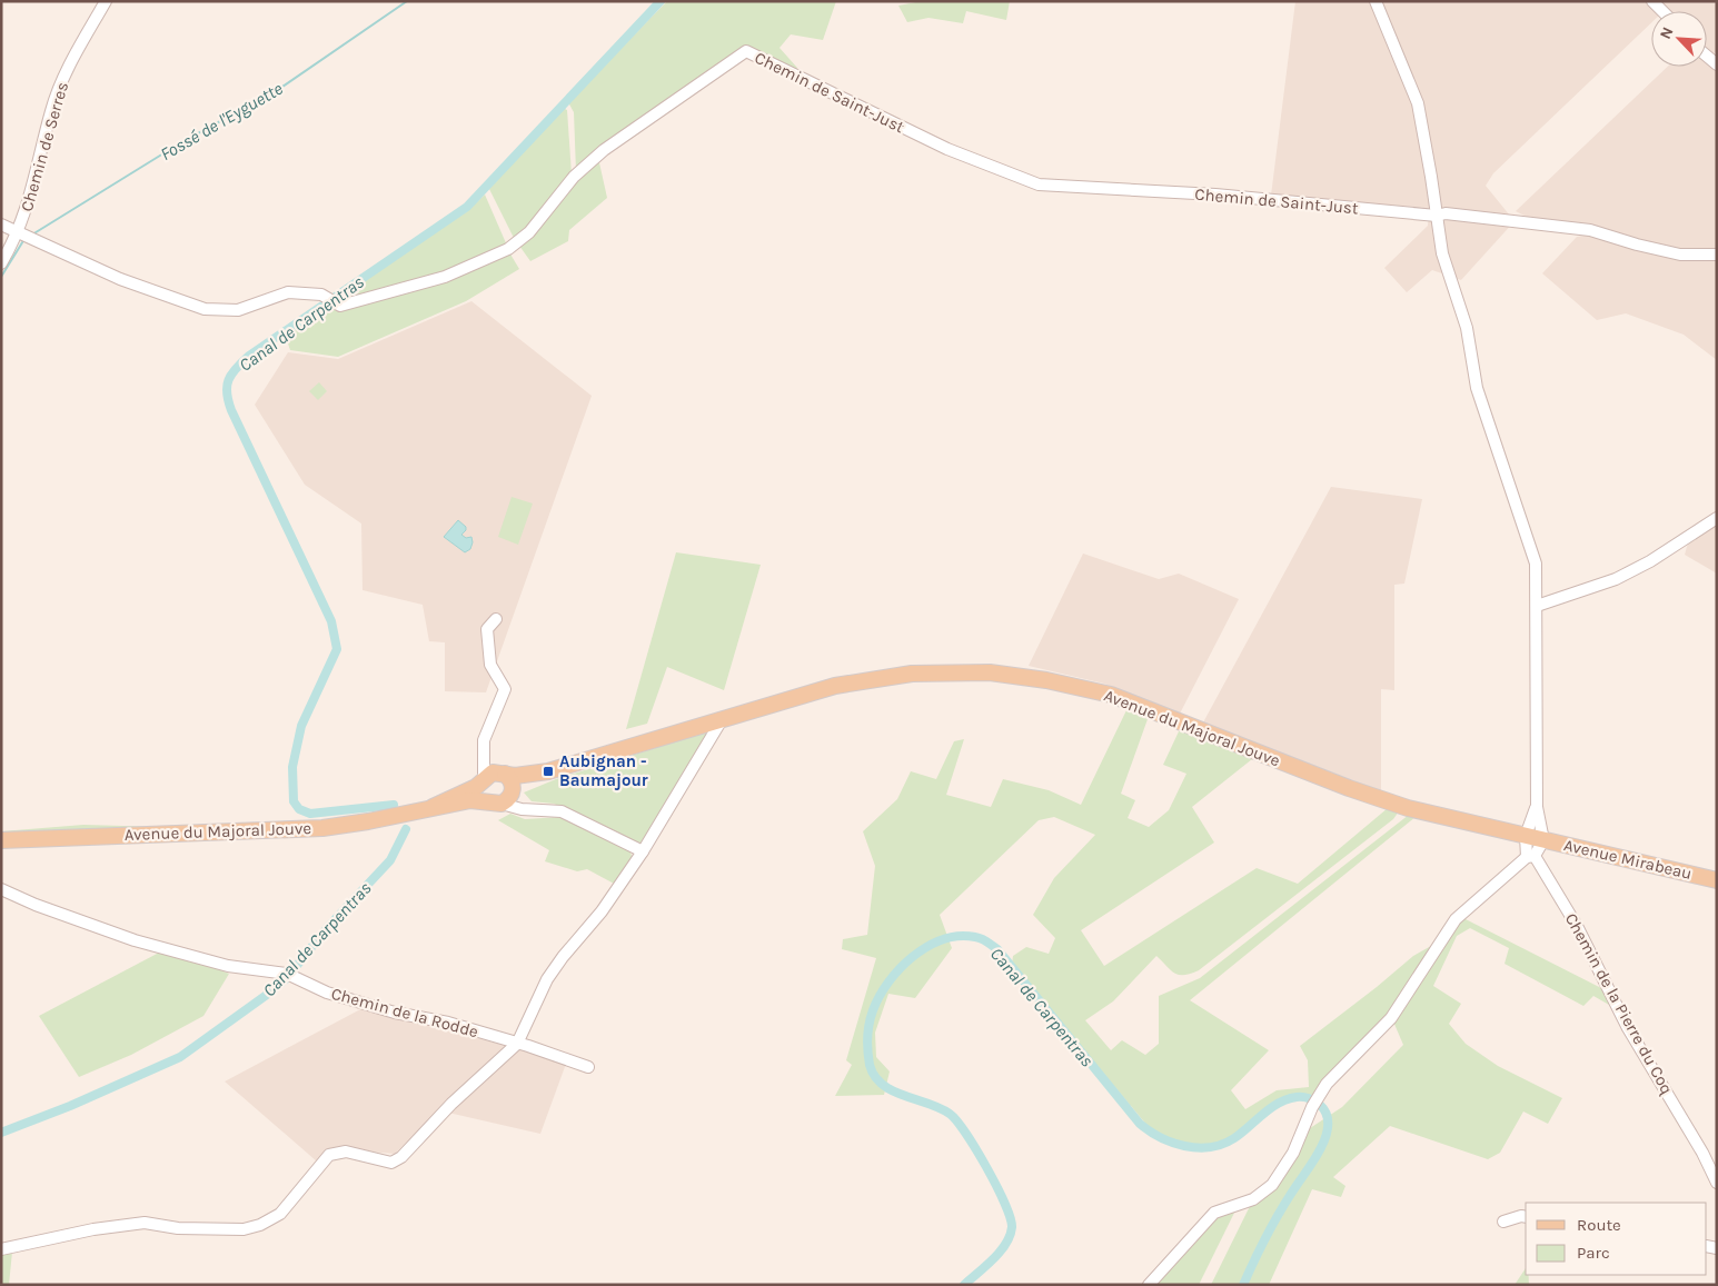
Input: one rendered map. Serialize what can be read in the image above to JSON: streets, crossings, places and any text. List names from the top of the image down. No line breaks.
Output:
{"streets":{"main road":["Avenue du Majoral Jouve","Avenue Mirabeau"],"street":["Chemin de Saint-Just","Chemin de Serres","Chemin de la Pierre du Coq","Chemin de la Rodde"]},"crossings":[["Chemin de Saint-Just","Chemin de Serres"],["Avenue du Majoral Jouve","Avenue Mirabeau"]],"water":["Fossé de l'Eyguette","Canal de Carpentras"],"places":{"transit":["Aubignan - Baumajour"]},"legend":["Route","Parc"],"north":"top left"}
